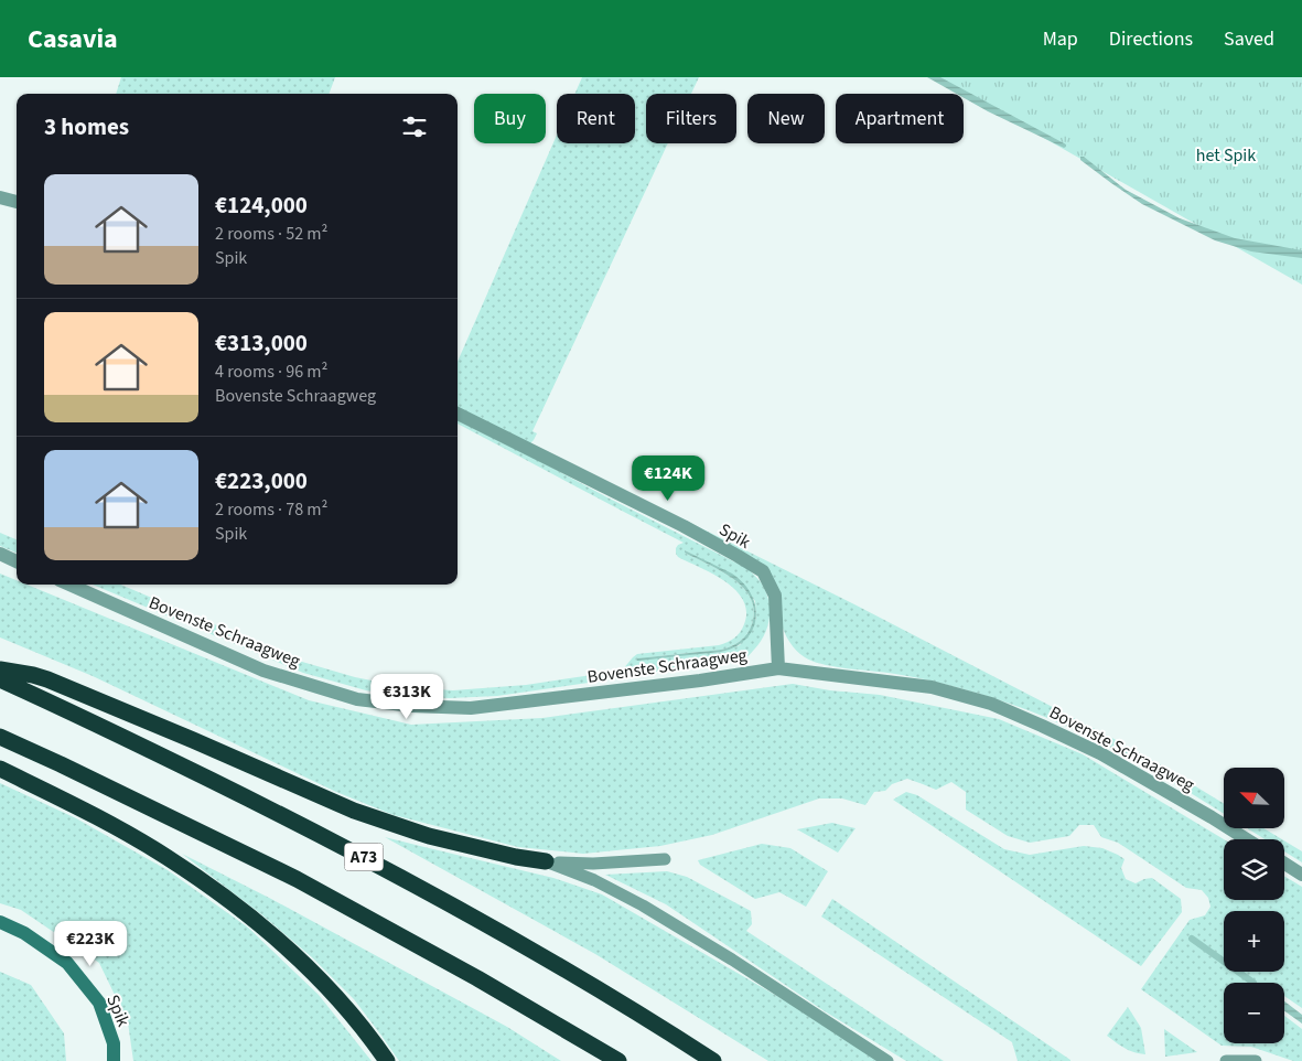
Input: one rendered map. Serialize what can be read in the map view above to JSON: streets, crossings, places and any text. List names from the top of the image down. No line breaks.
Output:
{"streets":{"highway":["A73"],"street":["Spik","Bovenste Schraagweg"]},"crossings":[["Spik","Bovenste Schraagweg"]],"parks":["het Spik"],"north":"top left","page":{"header":"Casavia","nav":["Map","Directions","Saved"],"chip":["Buy","Rent","Filters","New","Apartment"],"heading":"3 homes","list":[{"name":"€124,000","note":"2 rooms · 52 m² · Spik"},{"name":"€313,000","note":"4 rooms · 96 m² · Bovenste Schraagweg"},{"name":"€223,000","note":"2 rooms · 78 m² · Spik"}],"price":["€124K","€313K","€223K"],"map_buttons":["+","−"]}}
